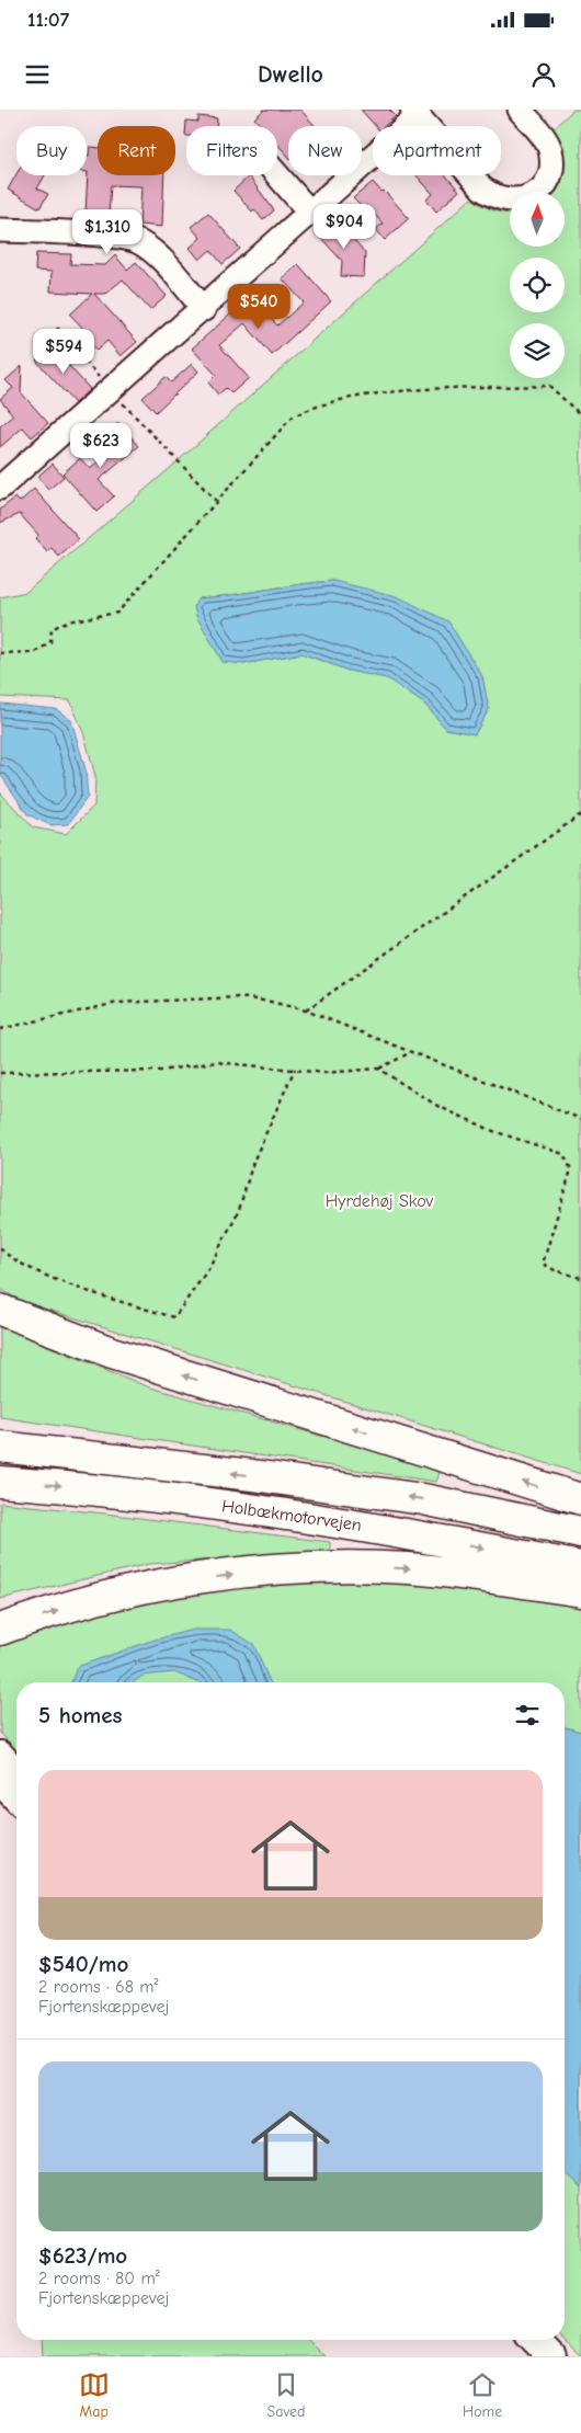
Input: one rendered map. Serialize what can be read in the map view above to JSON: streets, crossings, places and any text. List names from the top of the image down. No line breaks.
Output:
{"streets":{"highway":["Holbækmotorvejen"]},"parks":["Hyrdehøj Skov"],"north":"top","page":{"status":"11:07","header":"Dwello","chip":["Buy","Rent","Filters","New","Apartment"],"price":["$904","$1,310","$540","$594","$623"],"heading":"5 homes","list":[{"name":"$540/mo","note":"2 rooms · 68 m² · Fjortenskæppevej"},{"name":"$623/mo","note":"2 rooms · 80 m² · Fjortenskæppevej"}],"tabs":["Map","Saved","Home"]}}
